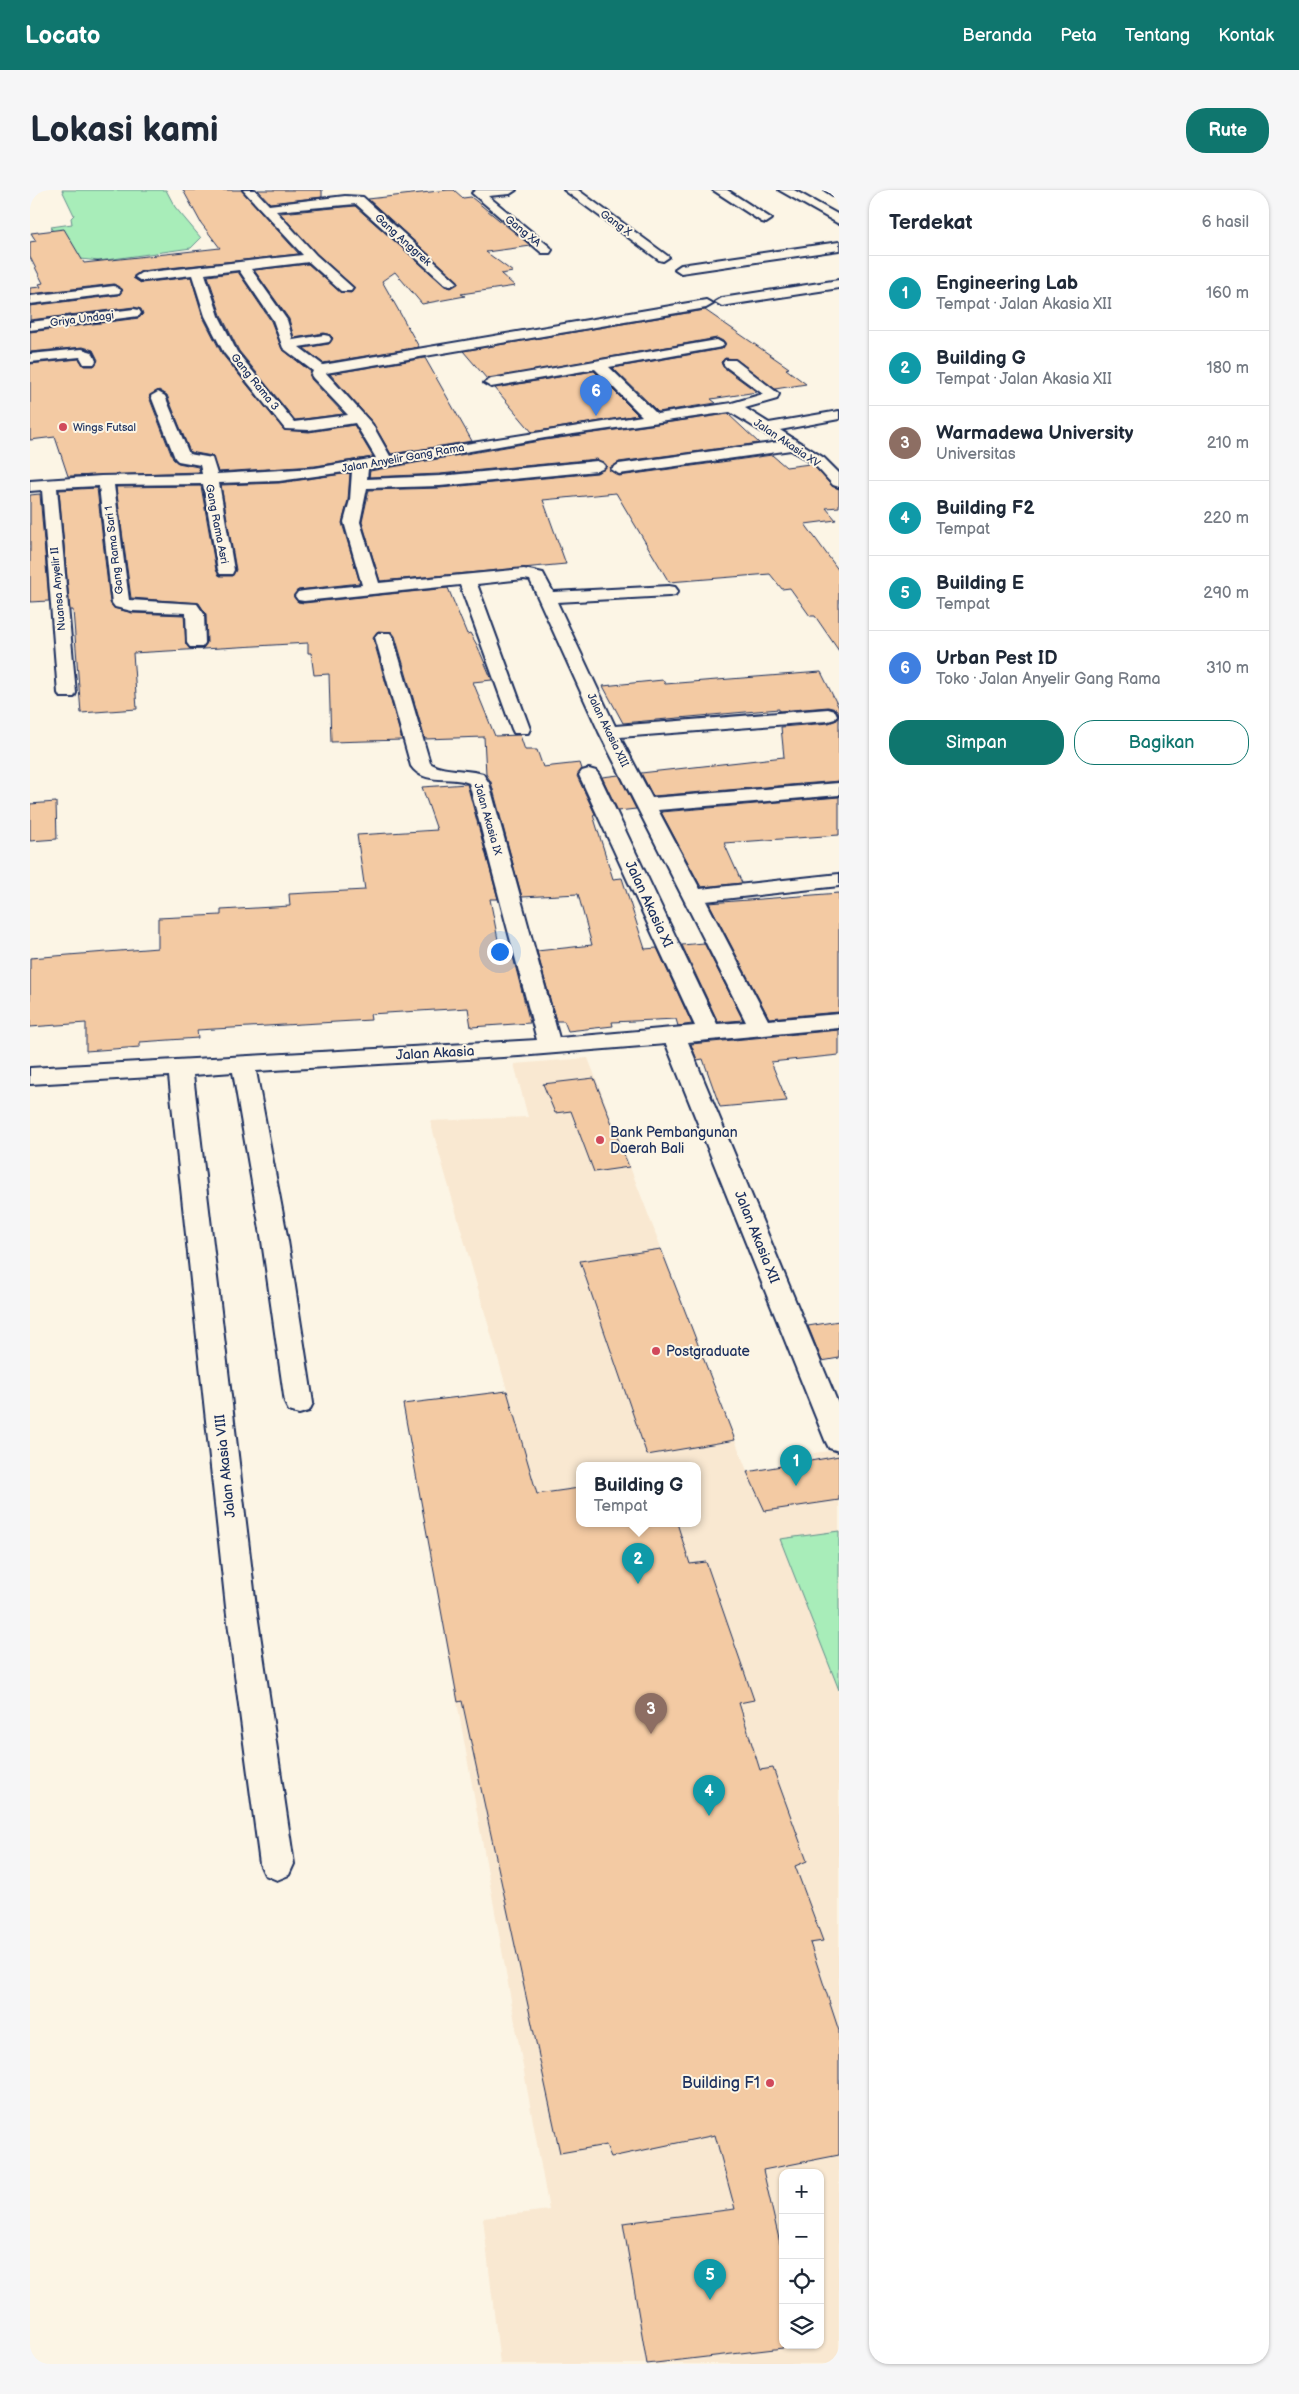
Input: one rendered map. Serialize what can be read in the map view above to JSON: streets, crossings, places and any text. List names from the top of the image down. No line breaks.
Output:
{"streets":{"street":["Gang X","Gang XA","Gang Anggrek","Griya Undagi","Gang Rama 3","Jalan Akasia XV","Jalan Anyelir Gang Rama","Gang Rama Asri","Gang Rama Sari 1","Nuansa Anyelir II","Jalan Akasia XIII","Jalan Akasia IX","Jalan Akasia XI","Jalan Akasia","Jalan Akasia XII","Jalan Akasia VIII"]},"crossings":[["Jalan Akasia XV","Jalan Anyelir Gang Rama"],["Jalan Anyelir Gang Rama","Gang Rama Asri"],["Jalan Anyelir Gang Rama","Gang Rama Sari 1"],["Jalan Anyelir Gang Rama","Nuansa Anyelir II"],["Jalan Akasia XIII","Jalan Akasia"],["Jalan Akasia IX","Jalan Akasia"],["Jalan Akasia XI","Jalan Akasia"],["Jalan Akasia","Jalan Akasia XII"],["Jalan Akasia","Jalan Akasia VIII"]],"places":["Wings Futsal","Bank Pembangunan Daerah Bali","Postgraduate","Building F1"],"page":{"header":"Locato","nav":["Beranda","Peta","Tentang","Kontak"],"buttons":["Rute",["Simpan","Bagikan"]],"title":"Lokasi kami","heading":["Terdekat","6 hasil"],"list":[{"mark":"1","name":"Engineering Lab","note":"Tempat · Jalan Akasia XII","value":"160 m"},{"mark":"2","name":"Building G","note":"Tempat · Jalan Akasia XII","value":"180 m"},{"mark":"3","name":"Warmadewa University","note":"Universitas","value":"210 m"},{"mark":"4","name":"Building F2","note":"Tempat","value":"220 m"},{"mark":"5","name":"Building E","note":"Tempat","value":"290 m"},{"mark":"6","name":"Urban Pest ID","note":"Toko · Jalan Anyelir Gang Rama","value":"310 m"}],"pins":["6","1","2","3","4","5"],"popup":["Building G","Tempat"],"map_buttons":["+","−"]}}
